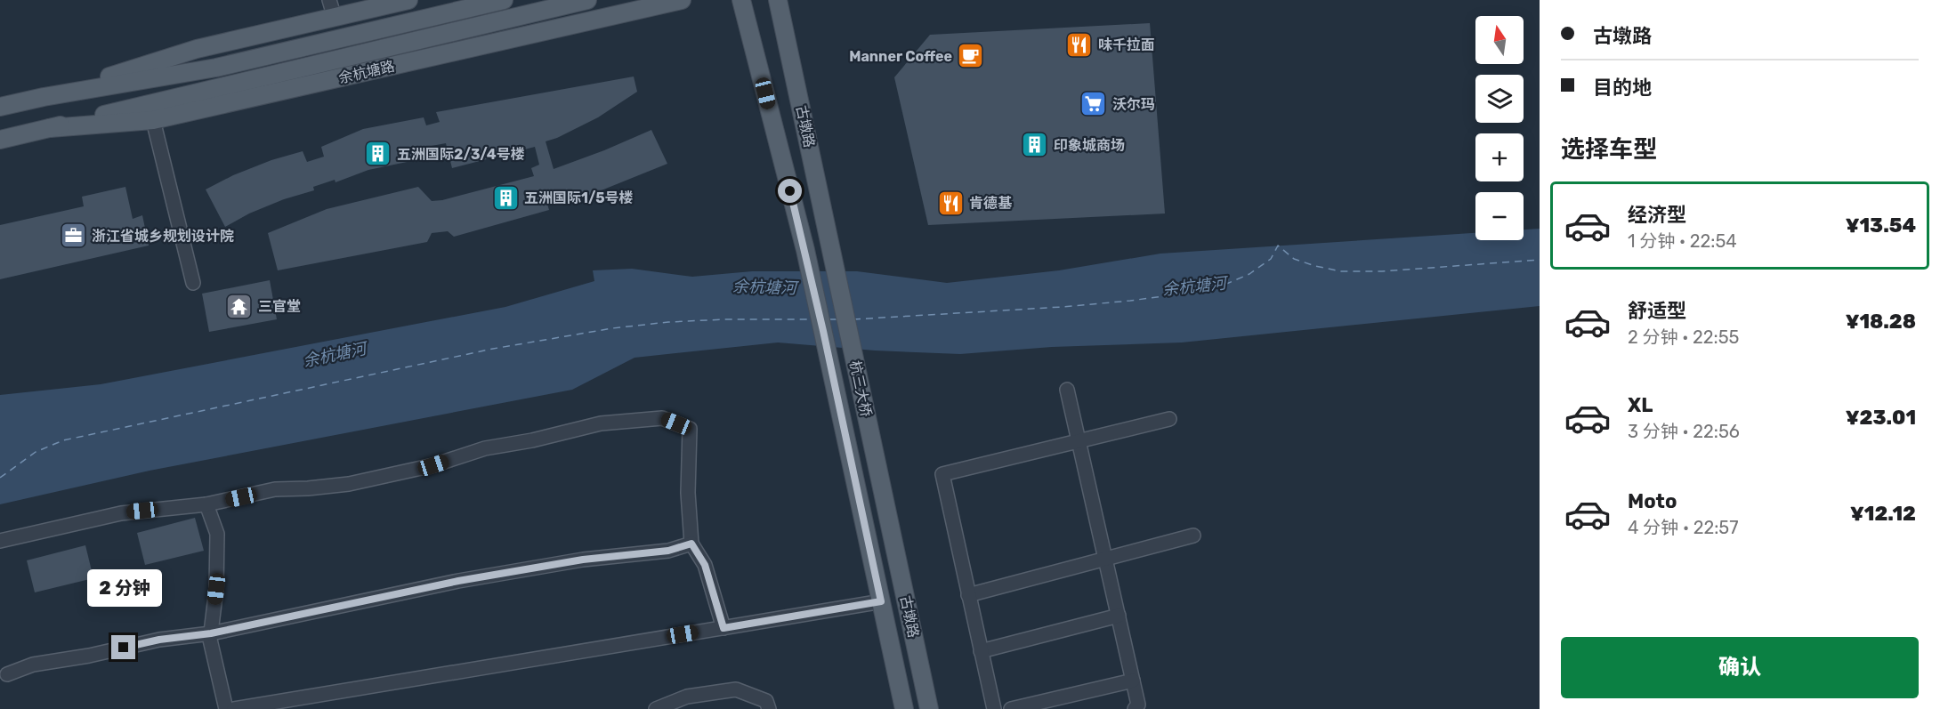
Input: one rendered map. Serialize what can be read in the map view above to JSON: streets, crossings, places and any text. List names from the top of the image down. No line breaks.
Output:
{"streets":{"main road":["余杭塘路","古墩路","杭三大桥"]},"crossings":[["古墩路","杭三大桥"]],"water":["余杭塘河"],"places":{"restaurant":["味千拉面","肯德基"],"cafe":["Manner Coffee"],"supermarket":["沃尔玛"],"building":["印象城商场","五洲国际2/3/4号楼","五洲国际1/5号楼"],"office":["浙江省城乡规划设计院"],"temple":["三官堂"]},"north":"top","page":{"banner":["古墩路","目的地"],"map_buttons":["+","−"],"heading":"选择车型","list":[{"name":"经济型","note":"1 分钟 · 22:54","value":"¥13.54"},{"name":"舒适型","note":"2 分钟 · 22:55","value":"¥18.28"},{"name":"XL","note":"3 分钟 · 22:56","value":"¥23.01"},{"name":"Moto","note":"4 分钟 · 22:57","value":"¥12.12"}],"bubble":"2 分钟","buttons":"确认"}}
